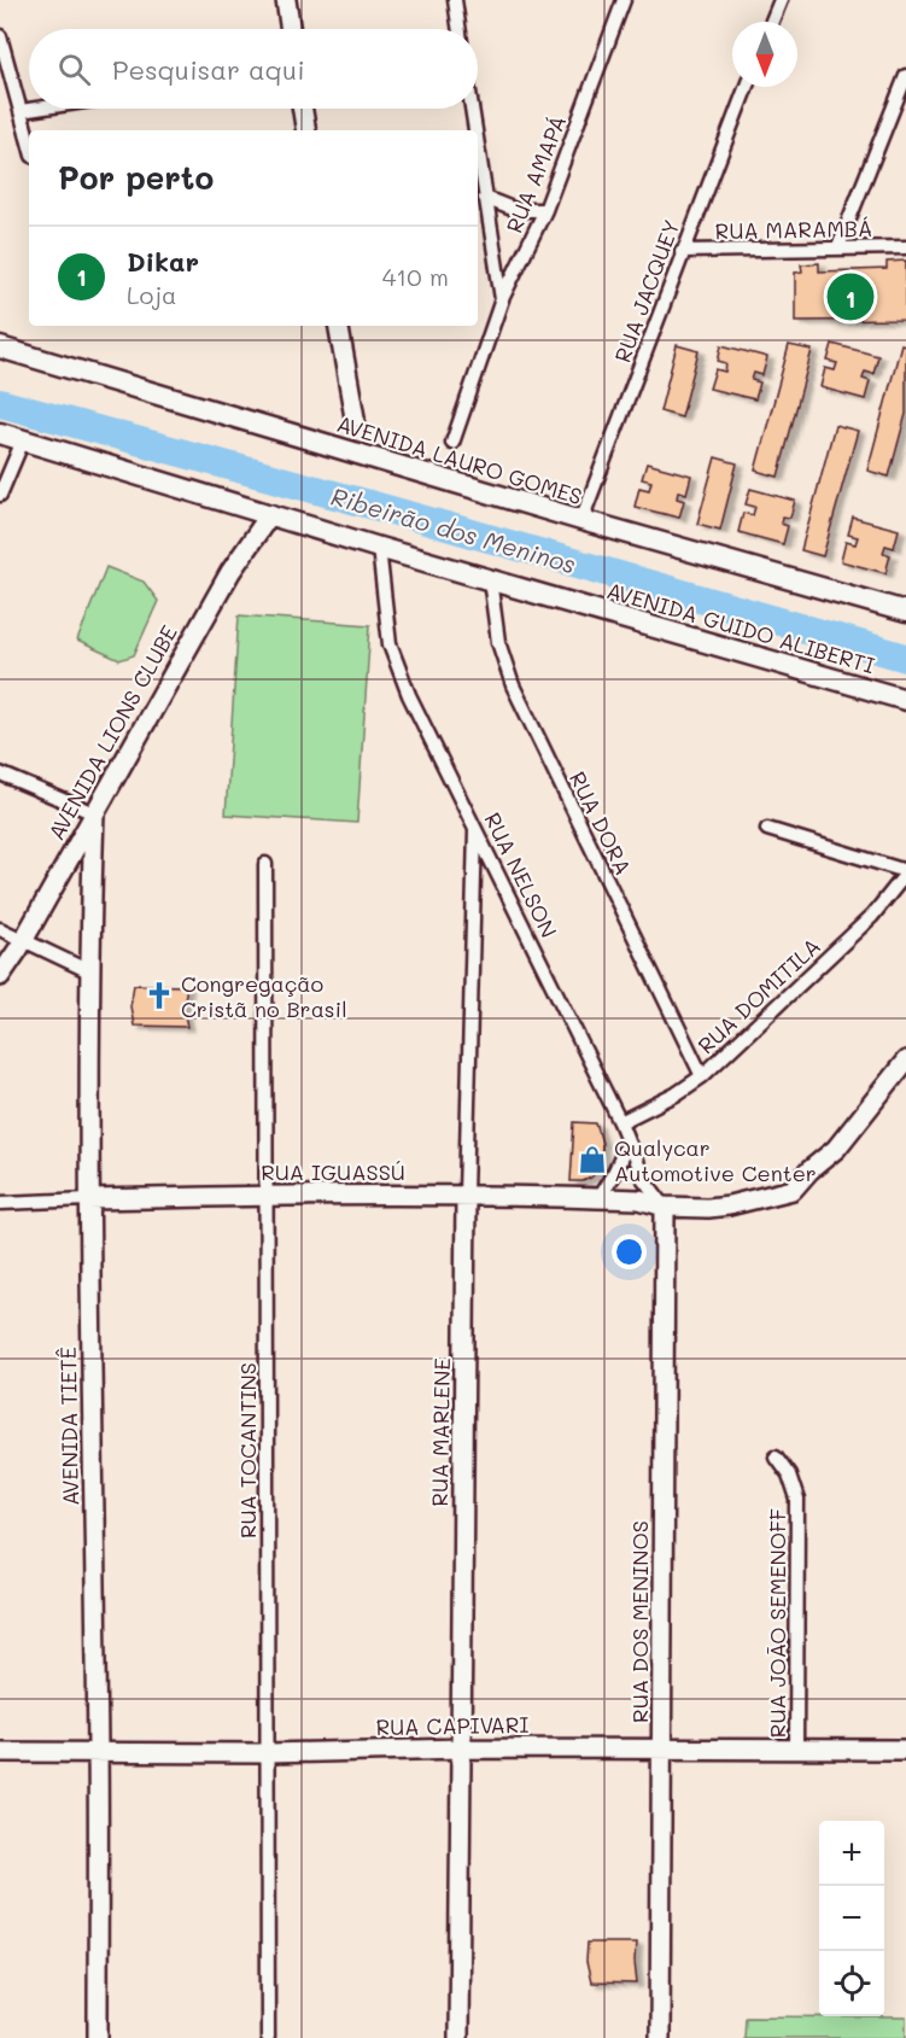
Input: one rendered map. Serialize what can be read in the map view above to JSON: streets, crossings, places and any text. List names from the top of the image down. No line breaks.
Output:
{"streets":{"main road":["AVENIDA LAURO GOMES","AVENIDA GUIDO ALIBERTI"],"street":["RUA AMAPÁ","RUA MARAMBÁ","RUA JACQUEY","AVENIDA LIONS CLUBE","RUA DORA","RUA NELSON","RUA DOMITILA","RUA IGUASSÚ","AVENIDA TIETÊ","RUA MARLENE","RUA TOCANTINS","RUA DOS MENINOS","RUA JOÃO SEMENOFF","RUA CAPIVARI"]},"crossings":[["RUA MARAMBÁ","RUA JACQUEY"],["RUA JACQUEY","AVENIDA LAURO GOMES"],["AVENIDA GUIDO ALIBERTI","AVENIDA LIONS CLUBE"],["AVENIDA GUIDO ALIBERTI","RUA DORA"],["AVENIDA GUIDO ALIBERTI","RUA NELSON"],["AVENIDA LIONS CLUBE","AVENIDA TIETÊ"],["RUA DORA","RUA DOMITILA"],["RUA NELSON","RUA DOMITILA"],["RUA NELSON","RUA IGUASSÚ"],["RUA NELSON","RUA MARLENE"],["RUA NELSON","RUA DOS MENINOS"],["RUA IGUASSÚ","AVENIDA TIETÊ"],["RUA IGUASSÚ","RUA MARLENE"],["RUA IGUASSÚ","RUA TOCANTINS"],["RUA IGUASSÚ","RUA DOS MENINOS"],["AVENIDA TIETÊ","RUA CAPIVARI"],["RUA MARLENE","RUA CAPIVARI"],["RUA TOCANTINS","RUA CAPIVARI"],["RUA DOS MENINOS","RUA CAPIVARI"],["RUA JOÃO SEMENOFF","RUA CAPIVARI"]],"water":["Ribeirão dos Meninos"],"places":{"church":["Congregação Cristã no Brasil"],"shop":["Qualycar Automotive Center"]},"north":"bottom","page":{"search":"Pesquisar aqui","heading":"Por perto","list":[{"mark":"1","name":"Dikar","note":"Loja","value":"410 m"}],"pins":"1","map_buttons":["+","−"]}}
